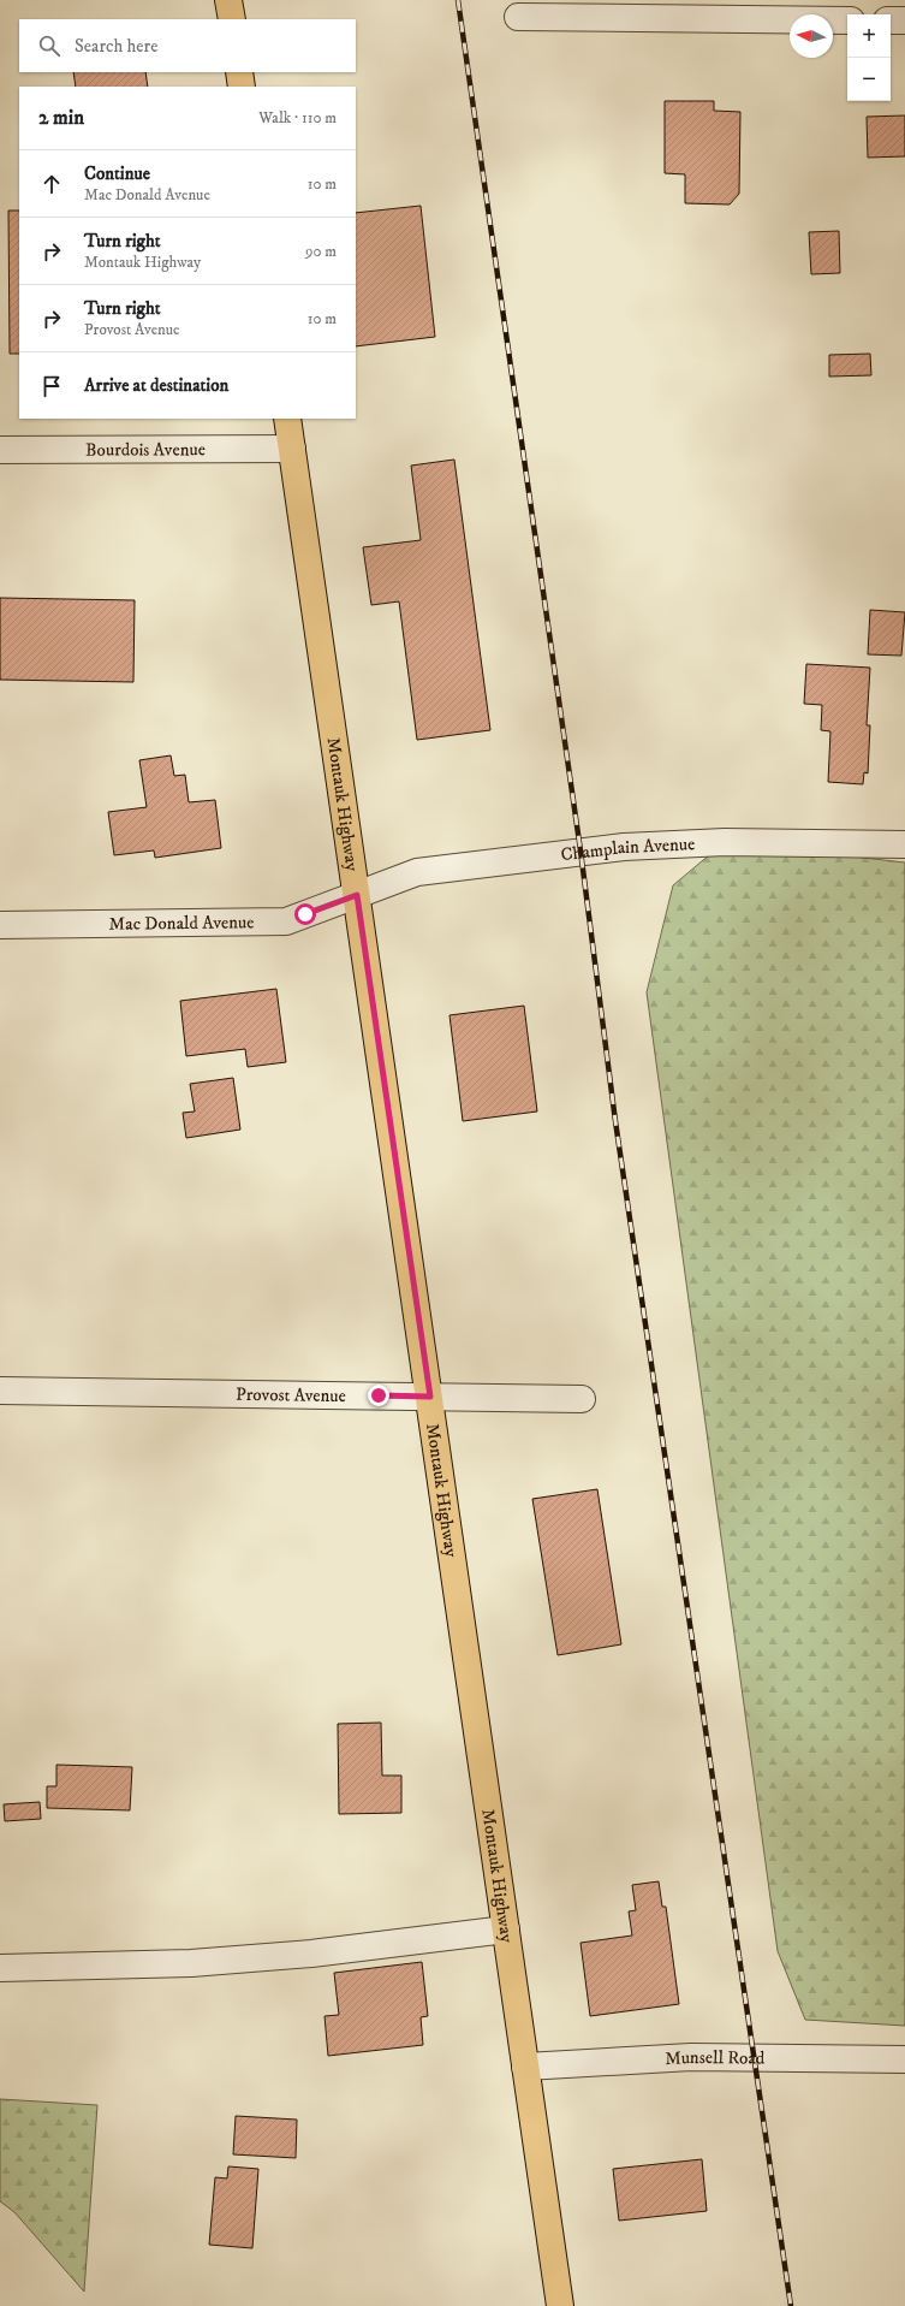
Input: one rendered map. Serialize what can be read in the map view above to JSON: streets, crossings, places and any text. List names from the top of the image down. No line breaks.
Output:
{"streets":{"main road":["Montauk Highway"],"street":["Bourdois Avenue","Champlain Avenue","Mac Donald Avenue","Provost Avenue","Munsell Road"]},"crossings":[["Bourdois Avenue","Montauk Highway"],["Montauk Highway","Champlain Avenue"],["Montauk Highway","Mac Donald Avenue"],["Montauk Highway","Provost Avenue"],["Montauk Highway","Munsell Road"],["Champlain Avenue","Mac Donald Avenue"]],"north":"left","page":{"map_buttons":["+","−"],"search":"Search here","heading":["2 min","Walk · 110 m"],"list":[["Continue","Mac Donald Avenue","10 m"],["Turn right","Montauk Highway","90 m"],["Turn right","Provost Avenue","10 m"],"Arrive at destination"]}}
